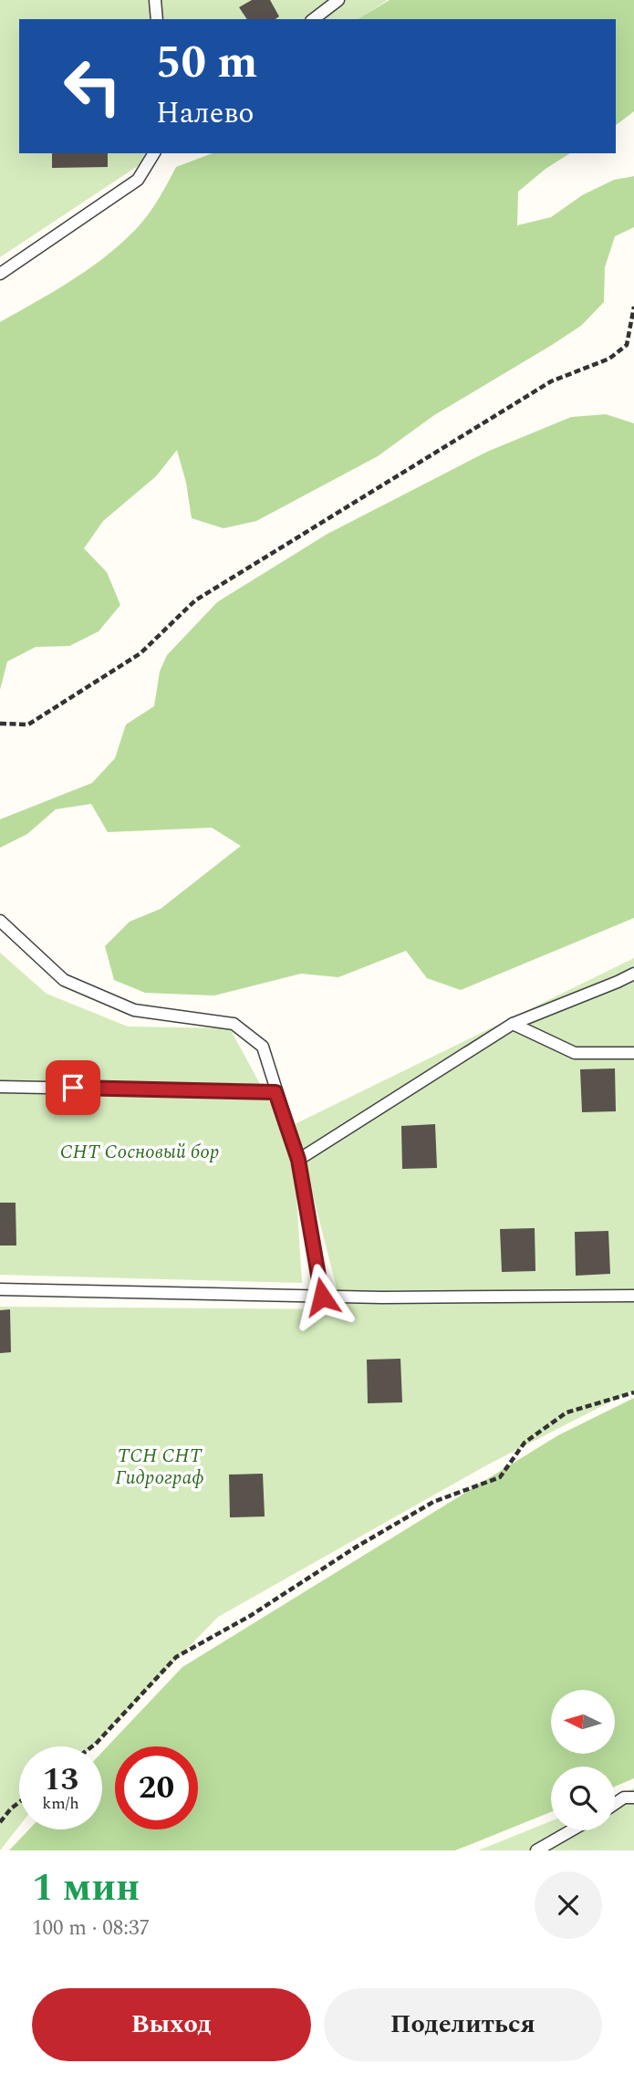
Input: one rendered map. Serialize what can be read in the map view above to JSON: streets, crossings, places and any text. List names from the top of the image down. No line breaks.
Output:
{"parks":["СНТ Сосновый бор","ТСН СНТ Гидрограф"],"north":"left","page":{"turn":["50 m","Налево"],"speed":"13 km/h","limit":"20","heading":["1 мин","100 m · 08:37"],"buttons":["Выход","Поделиться"]}}
